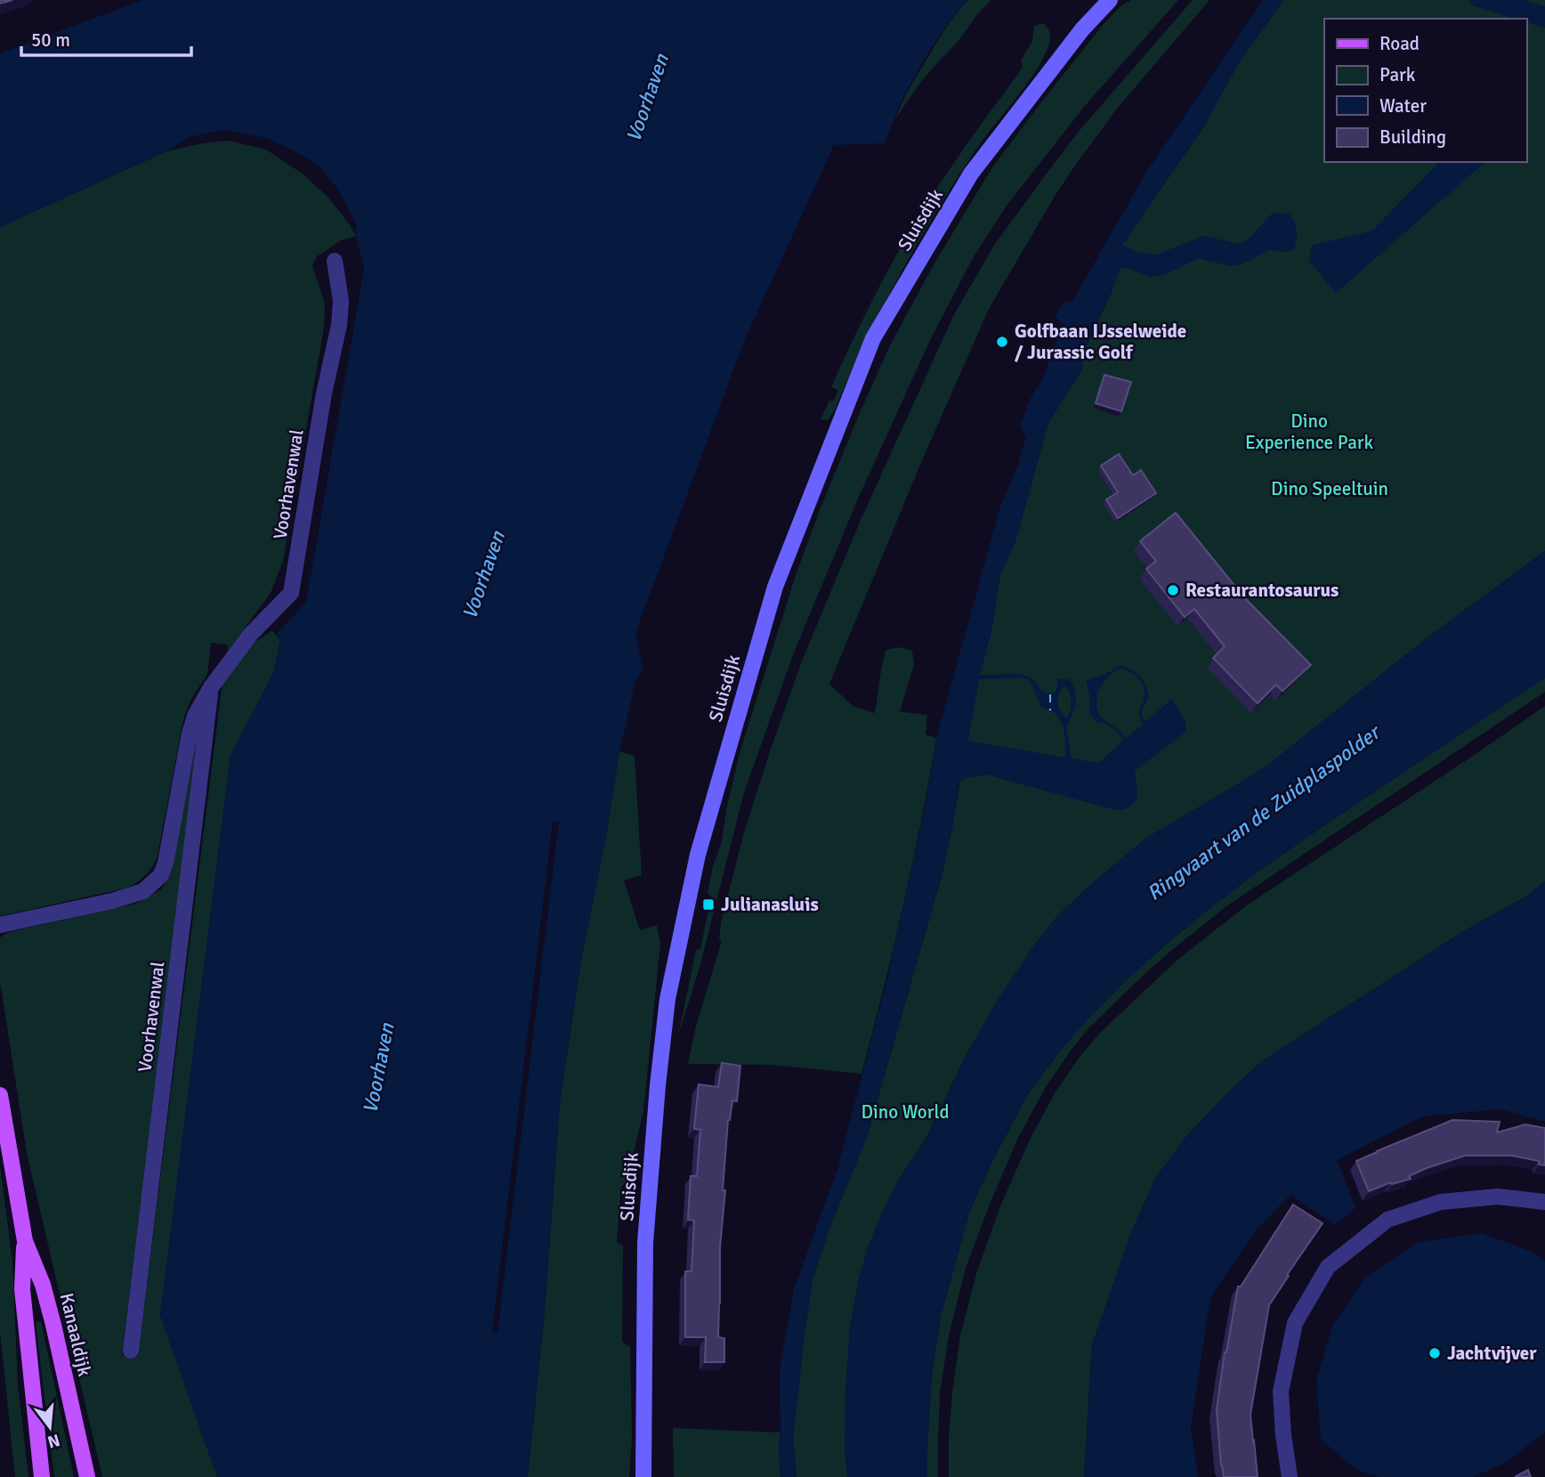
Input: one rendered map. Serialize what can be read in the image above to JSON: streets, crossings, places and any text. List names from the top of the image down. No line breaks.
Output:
{"streets":{"main road":["Kanaaldijk"],"street":["Sluisdijk","Voorhavenwal"]},"water":["Voorhaven","Ringvaart van de Zuidplaspolder"],"parks":["Dino Experience Park","Dino Speeltuin","Dino World"],"places":{"other":["Golfbaan IJsselweide / Jurassic Golf","Restaurantosaurus","Jachtvijver"],"transit":["Julianasluis"]},"legend":["Road","Park","Water","Building"],"scale_bar":"50 m","north":"bottom"}
